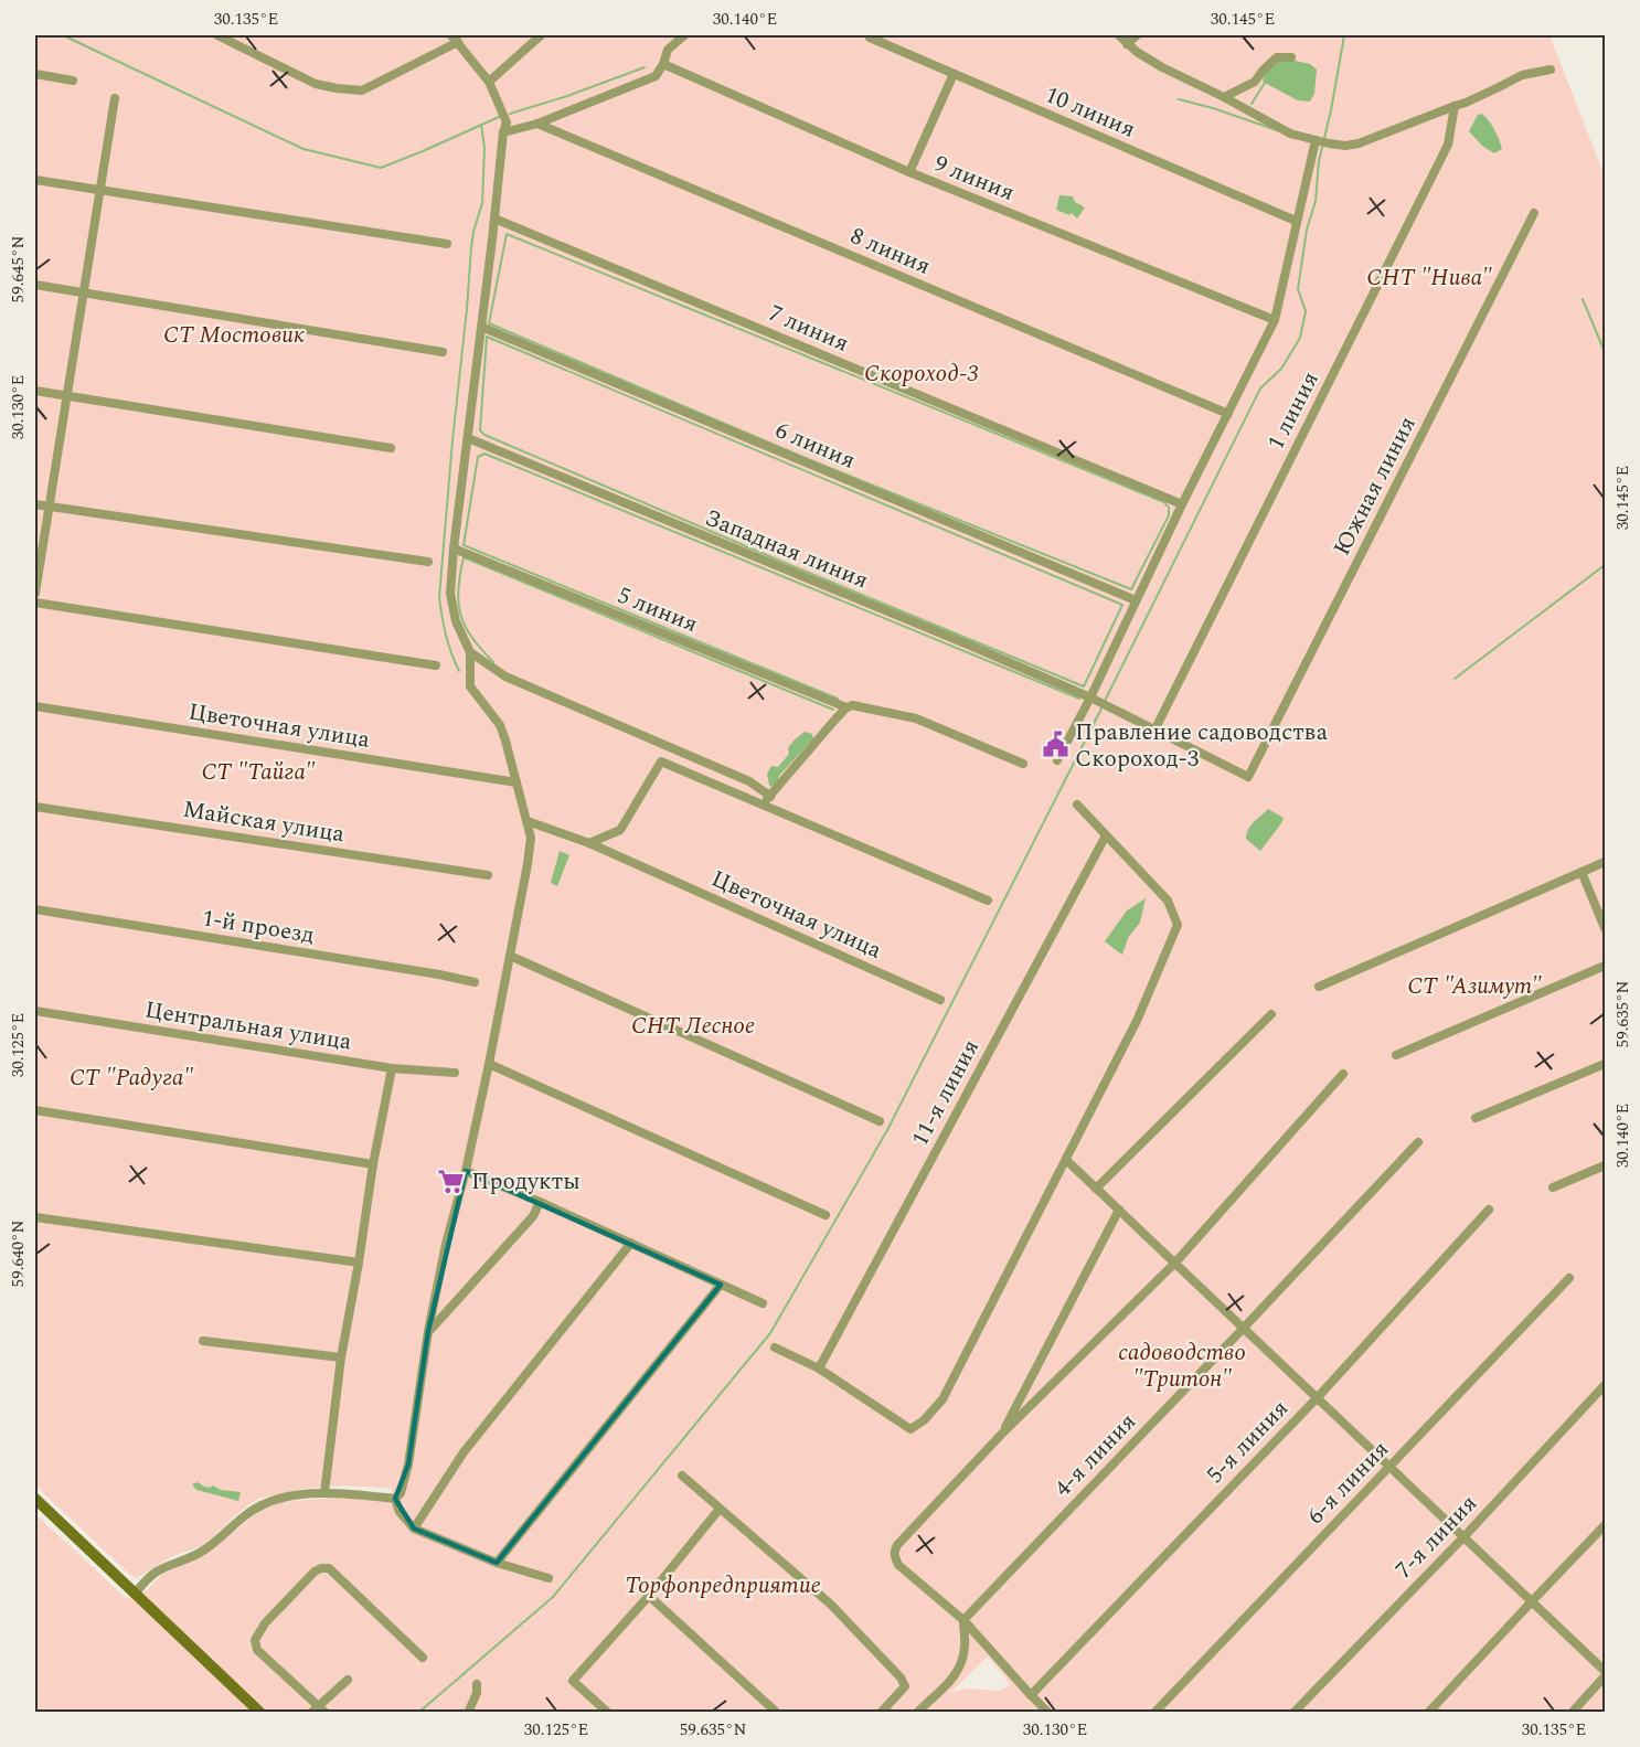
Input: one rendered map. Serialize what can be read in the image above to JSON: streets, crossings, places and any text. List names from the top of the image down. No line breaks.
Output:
{"streets":{"street":["10 линия","9 линия","8 линия","7 линия","1 линия","6 линия","Южная линия","Западная линия","5 линия","Цветочная улица","Майская улица","1-й проезд","Центральная улица","11-я линия","5-я линия","4-я линия","6-я линия","7-я линия"]},"crossings":[["1 линия","Западная линия"],["Южная линия","Западная линия"]],"parks":["СНТ \"Нива\"","СТ Мостовик","Скороход-3","СТ \"Тайга\"","СТ \"Азимут\"","СНТ Лесное","СТ \"Радуга\"","садоводство \"Тритон\"","Торфопредприятие"],"places":{"public building":["Правление садоводства Скороход-3"],"supermarket":["Продукты"]},"coordinates":["30.135°E","30.140°E","30.145°E","59.645°N","30.130°E","59.635°N","30.125°E","59.640°N"]}
